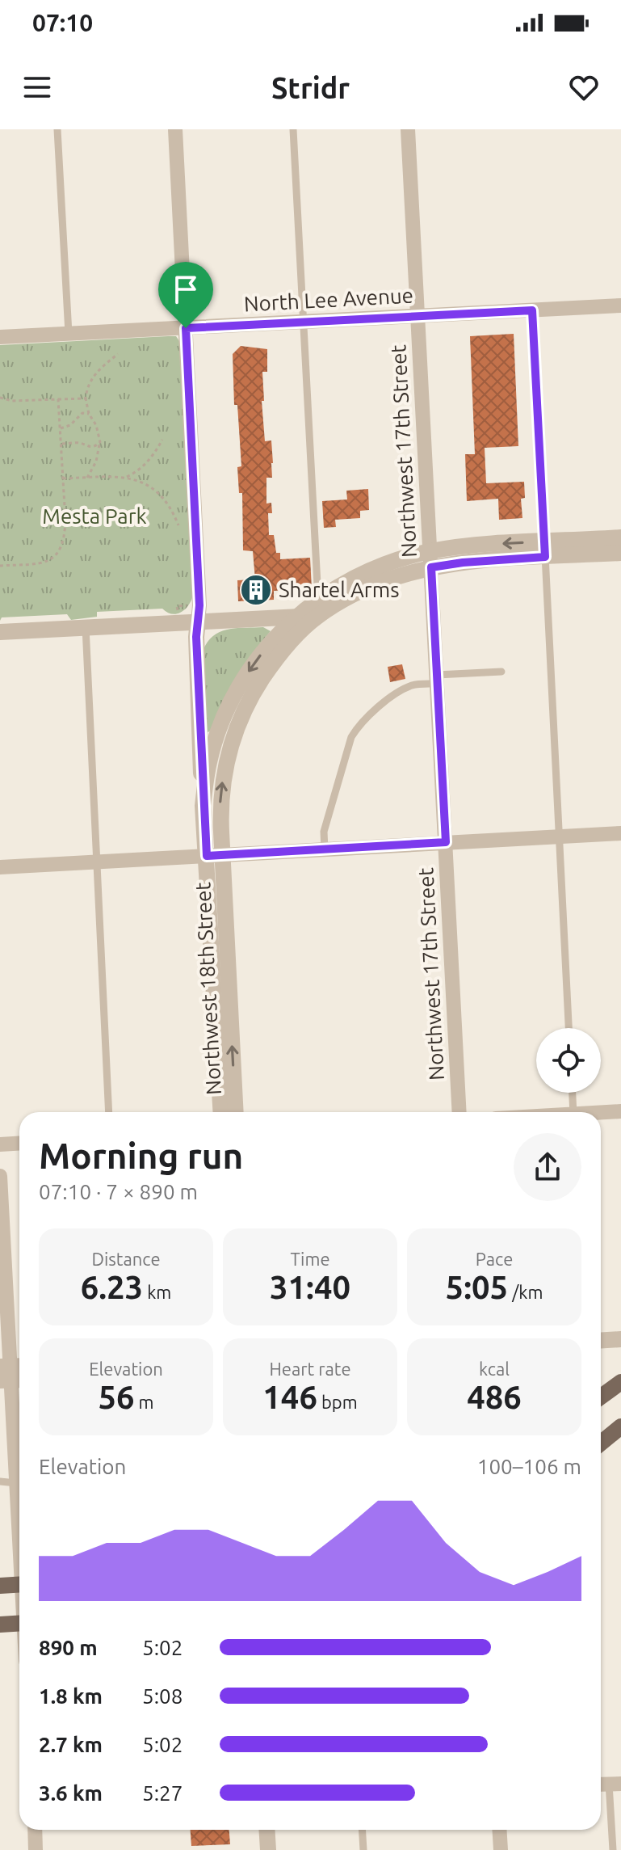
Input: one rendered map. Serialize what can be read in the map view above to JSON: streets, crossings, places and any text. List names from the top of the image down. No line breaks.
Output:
{"streets":{"street":["North Lee Avenue","Northwest 17th Street","Northwest 18th Street"]},"crossings":[["North Lee Avenue","Northwest 17th Street"]],"parks":["Mesta Park"],"places":{"building":["Shartel Arms"]},"page":{"status":"07:10","header":"Stridr","heading":["Morning run","07:10 · 7 × 890 m"],"stats":[["Distance","6.23 km"],["Time","31:40"],["Pace","5:05 /km"],["Elevation","56 m"],["Heart rate","146 bpm"],["kcal","486"]],"chart":["Elevation","100–106 m"],"list":[{"name":"890 m","note":"5:02"},{"name":"1.8 km","note":"5:08"},{"name":"2.7 km","note":"5:02"},{"name":"3.6 km","note":"5:27"}]}}
